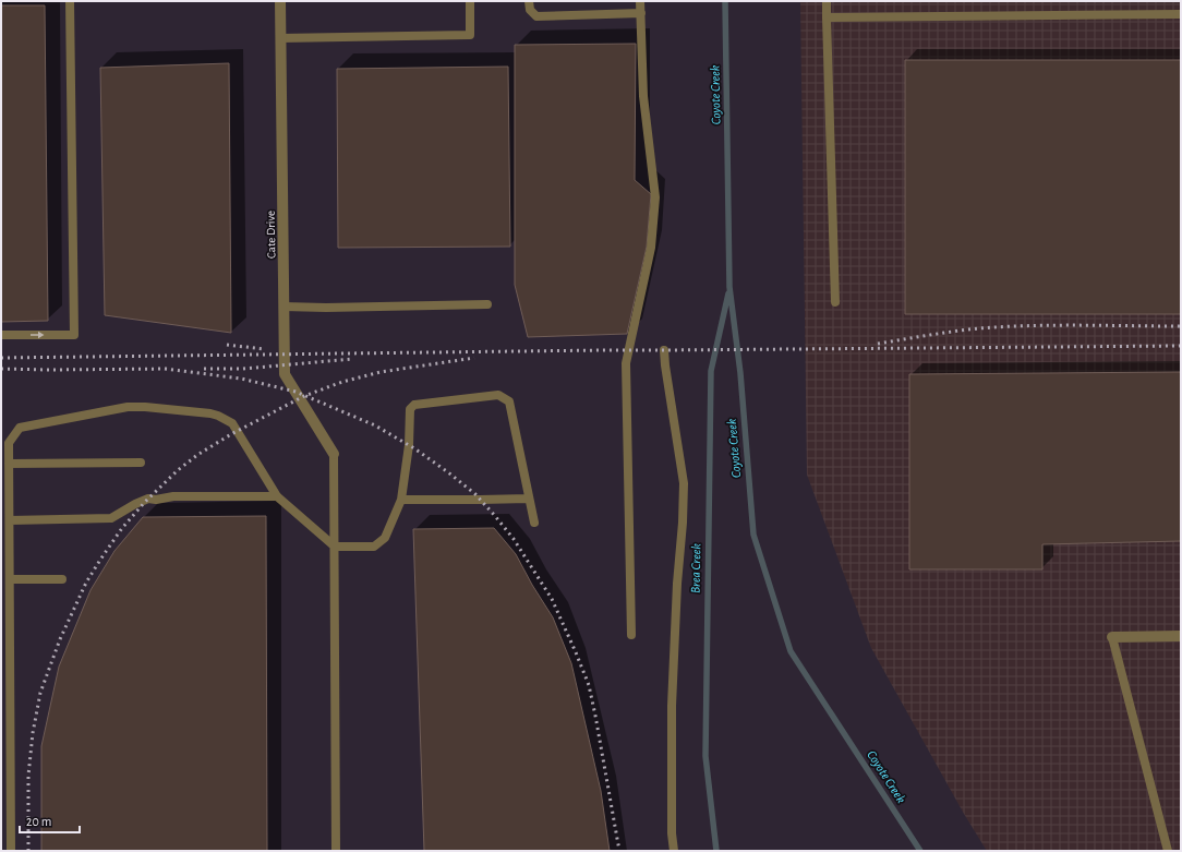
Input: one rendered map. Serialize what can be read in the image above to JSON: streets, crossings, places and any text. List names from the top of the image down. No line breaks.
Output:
{"streets":{"street":["Cate Drive"]},"water":["Coyote Creek","Brea Creek"],"scale_bar":"20 m"}
